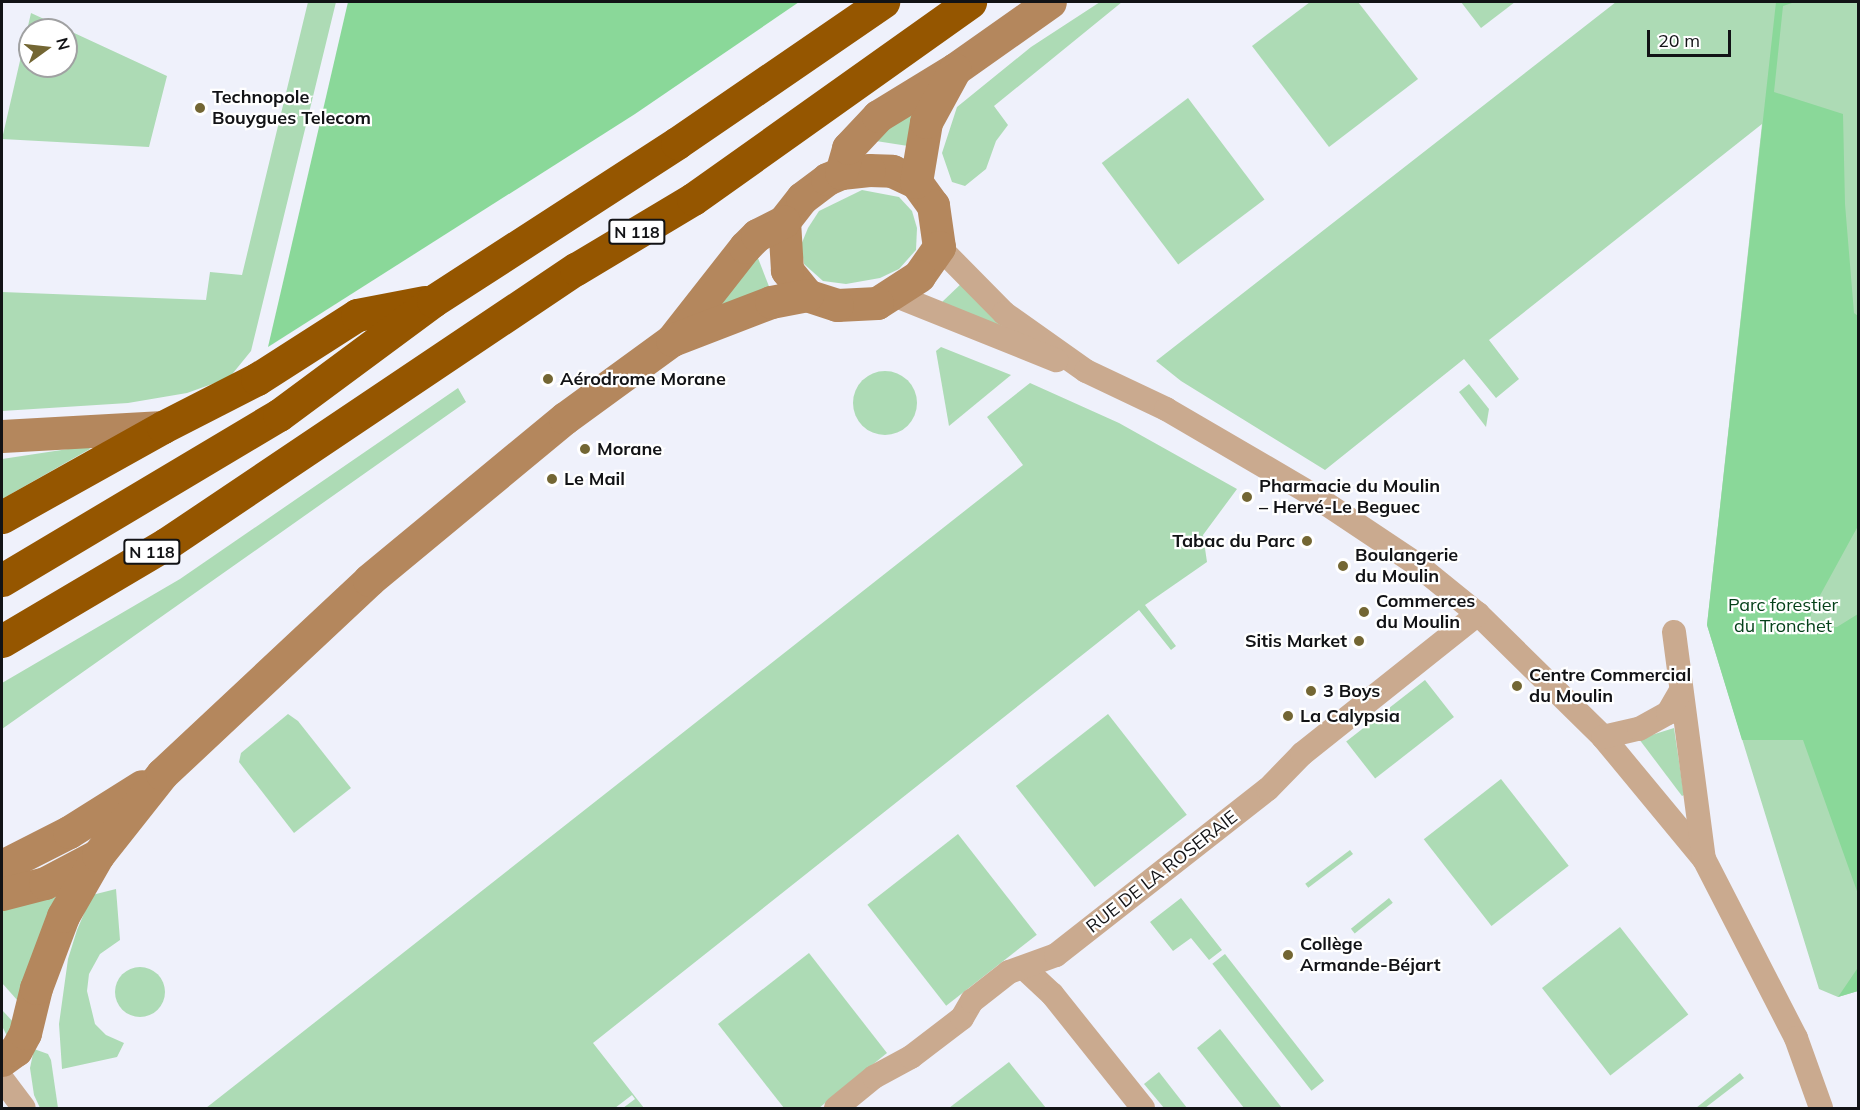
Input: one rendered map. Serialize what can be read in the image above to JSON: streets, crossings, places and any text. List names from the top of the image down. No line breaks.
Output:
{"streets":{"highway":["N 118"],"street":["RUE DE LA ROSERAIE"]},"parks":["Parc forestier du Tronchet"],"places":["Technopole Bouygues Telecom","Aérodrome Morane","Morane","Le Mail","Pharmacie du Moulin – Hervé-Le Beguec","Tabac du Parc","Boulangerie du Moulin","Commerces du Moulin","Sitis Market","Centre Commercial du Moulin","3 Boys","La Calypsia","Collège Armande-Béjart"],"scale_bar":"20 m","north":"right"}
